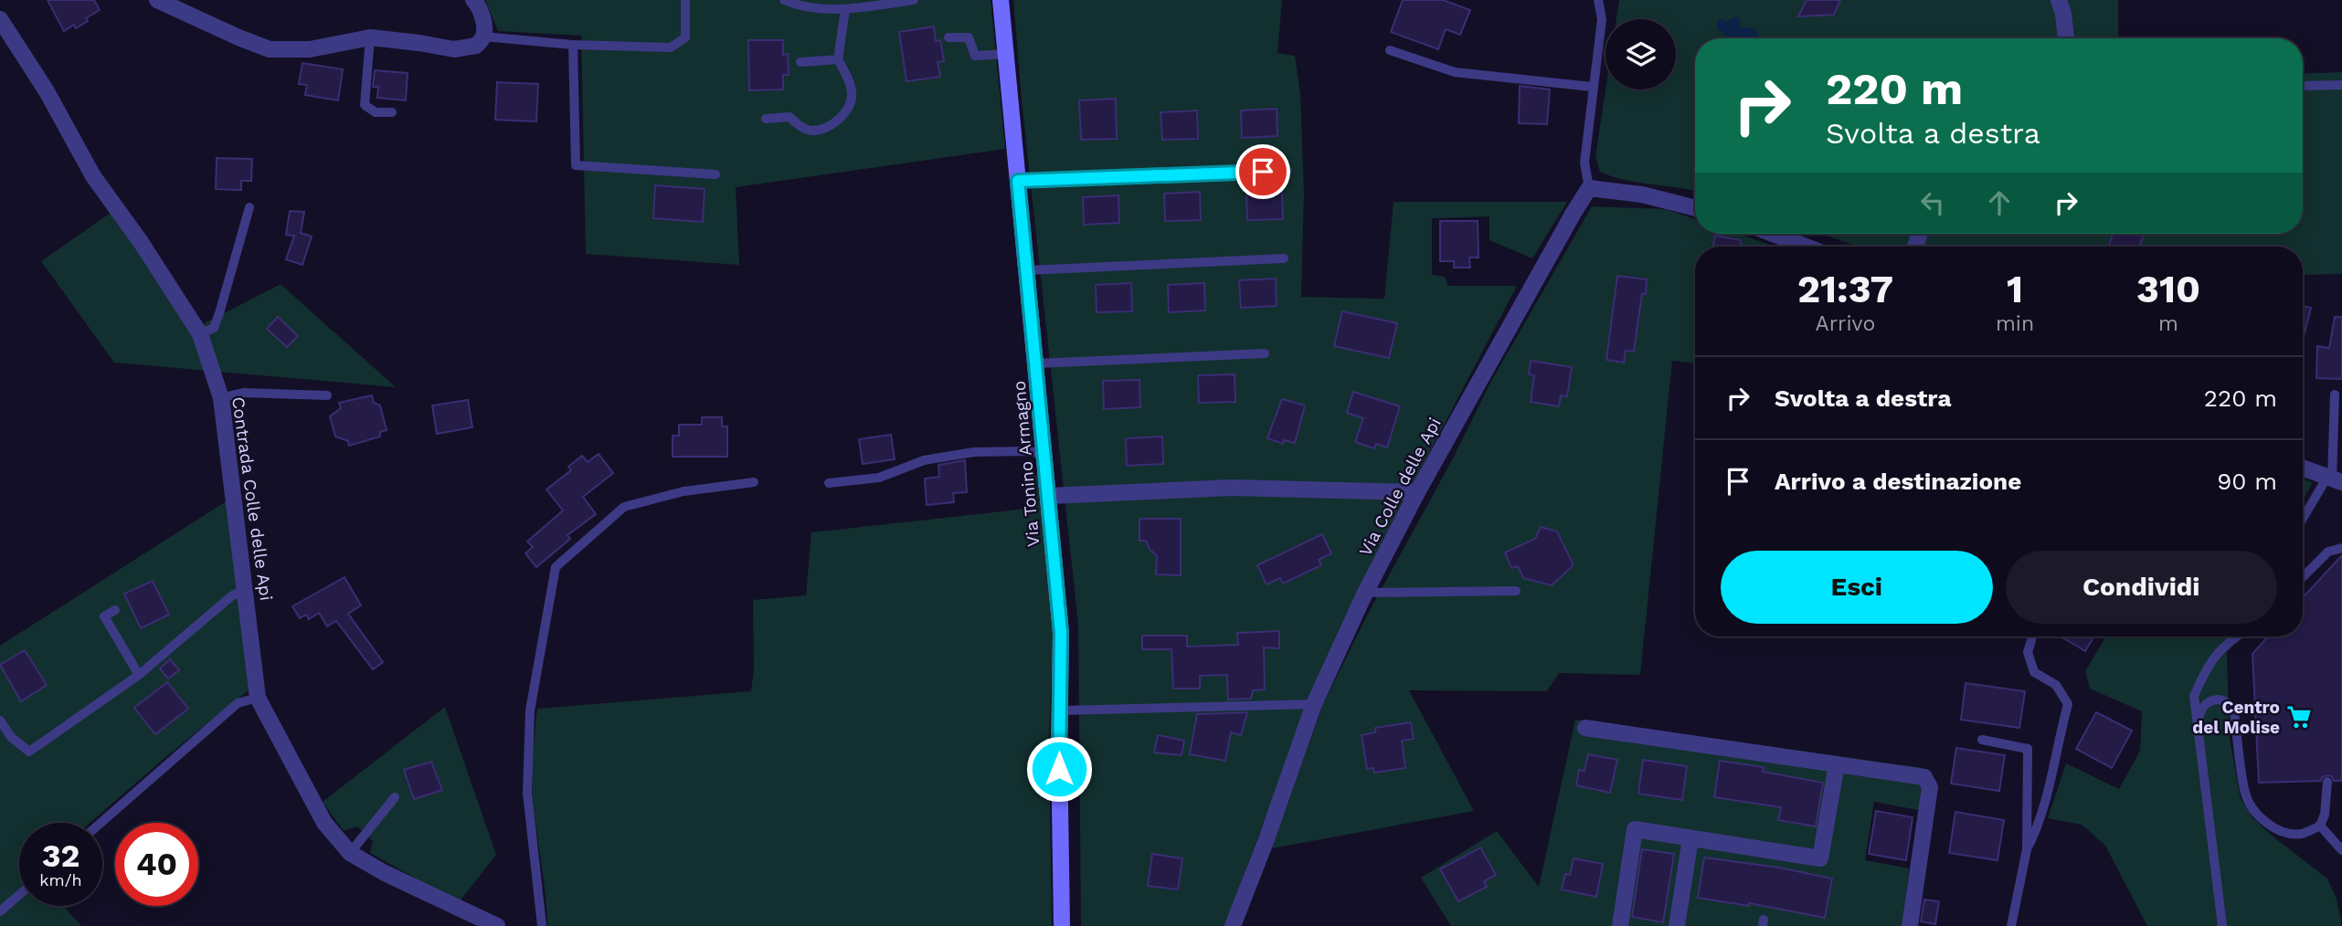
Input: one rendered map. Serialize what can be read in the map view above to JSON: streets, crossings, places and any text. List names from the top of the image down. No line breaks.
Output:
{"streets":{"street":["Via Tonino Armagno","Via Colle delle Api","Contrada Colle delle Api"]},"places":{"supermarket":["Centro del Molise"]},"page":{"turn":["220 m","Svolta a destra"],"eta":["21:37","Arrivo","1","min","310","m"],"list":[{"name":"Svolta a destra","value":"220 m"},{"name":"Arrivo a destinazione","value":"90 m"}],"buttons":["Esci","Condividi"],"speed":"32 km/h","limit":"40"}}
